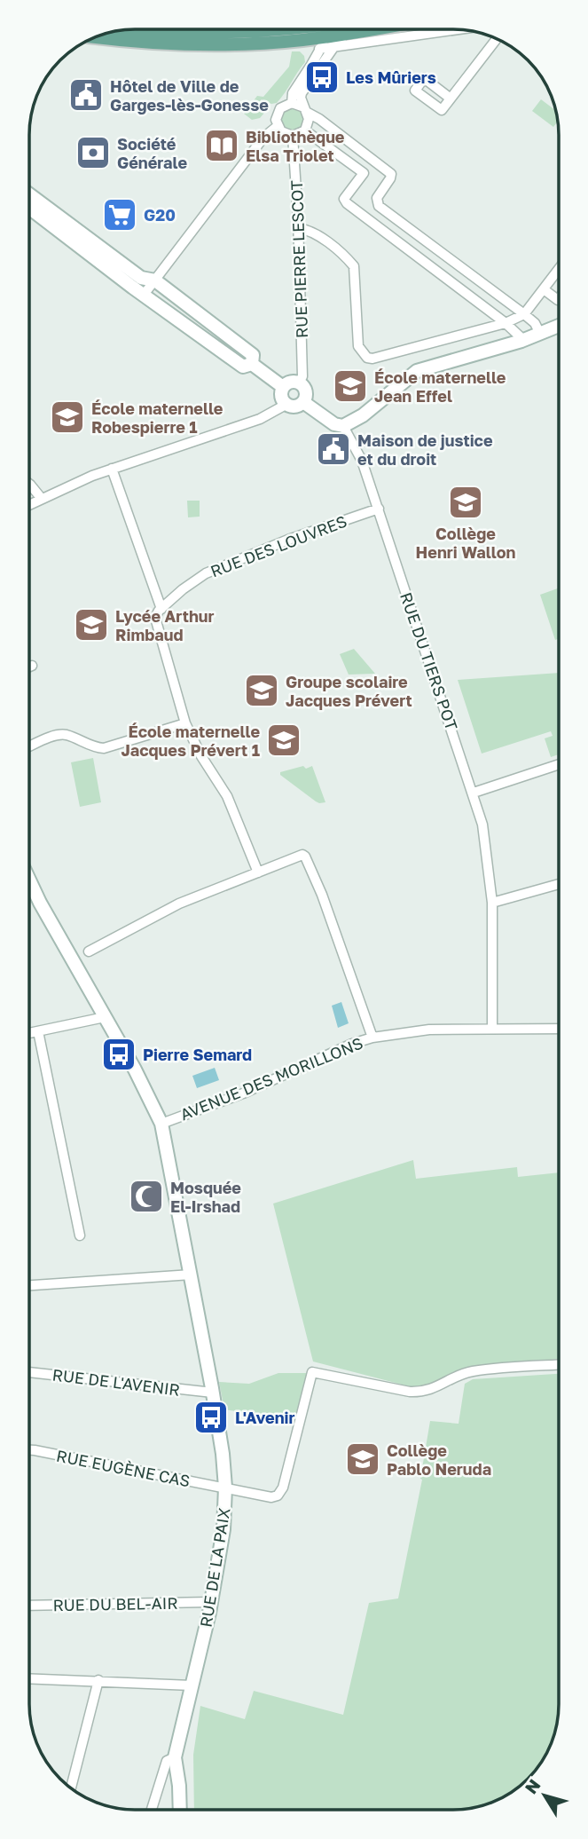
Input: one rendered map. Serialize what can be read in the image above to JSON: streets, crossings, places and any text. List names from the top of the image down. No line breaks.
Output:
{"streets":{"street":["RUE PIERRE LESCOT","RUE DES LOUVRES","RUE DU TIERS POT","AVENUE DES MORILLONS","RUE DE L'AVENIR","RUE EUGÈNE CAS","RUE DE LA PAIX","RUE DU BEL-AIR"]},"crossings":[["RUE DES LOUVRES","RUE DU TIERS POT"],["RUE DU TIERS POT","AVENUE DES MORILLONS"],["AVENUE DES MORILLONS","RUE DE LA PAIX"],["RUE DE L'AVENIR","RUE DE LA PAIX"],["RUE EUGÈNE CAS","RUE DE LA PAIX"],["RUE DE LA PAIX","RUE DU BEL-AIR"]],"places":{"bus stop":["Les Mûriers","Pierre Semard","L'Avenir"],"public building":["Hôtel de Ville de Garges-lès-Gonesse","Maison de justice et du droit"],"library":["Bibliothèque Elsa Triolet"],"bank":["Société Générale"],"supermarket":["G20"],"school or university":["École maternelle Jean Effel","École maternelle Robespierre 1","Collège Henri Wallon","Lycée Arthur Rimbaud","Groupe scolaire Jacques Prévert","École maternelle Jacques Prévert 1","Collège Pablo Neruda"],"mosque":["Mosquée El-Irshad"]},"north":"top left"}
